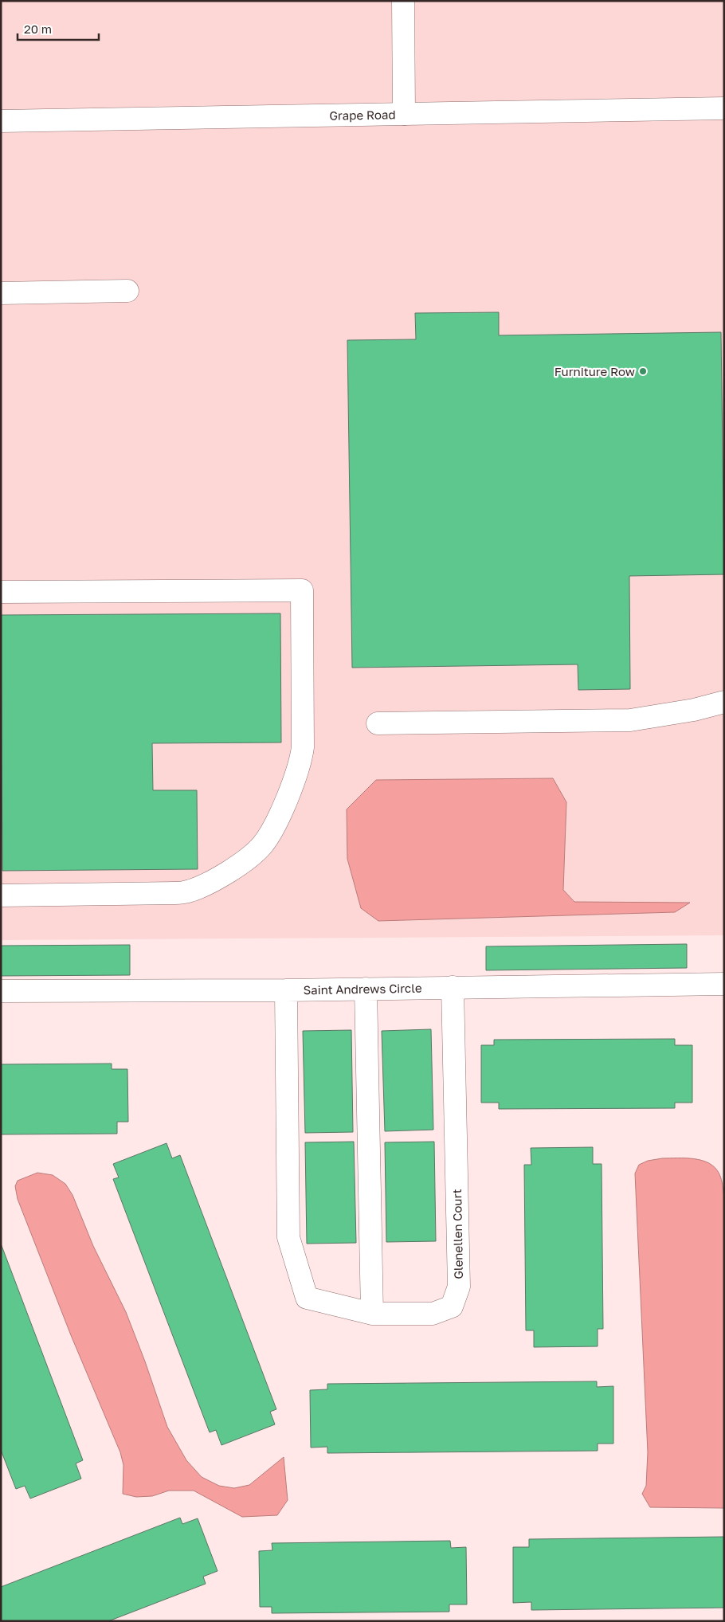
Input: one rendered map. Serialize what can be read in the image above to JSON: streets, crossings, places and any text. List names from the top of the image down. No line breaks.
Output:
{"streets":{"street":["Grape Road","Saint Andrews Circle","Glenellen Court"]},"crossings":[["Saint Andrews Circle","Glenellen Court"]],"places":["Furniture Row"],"scale_bar":"20 m"}
